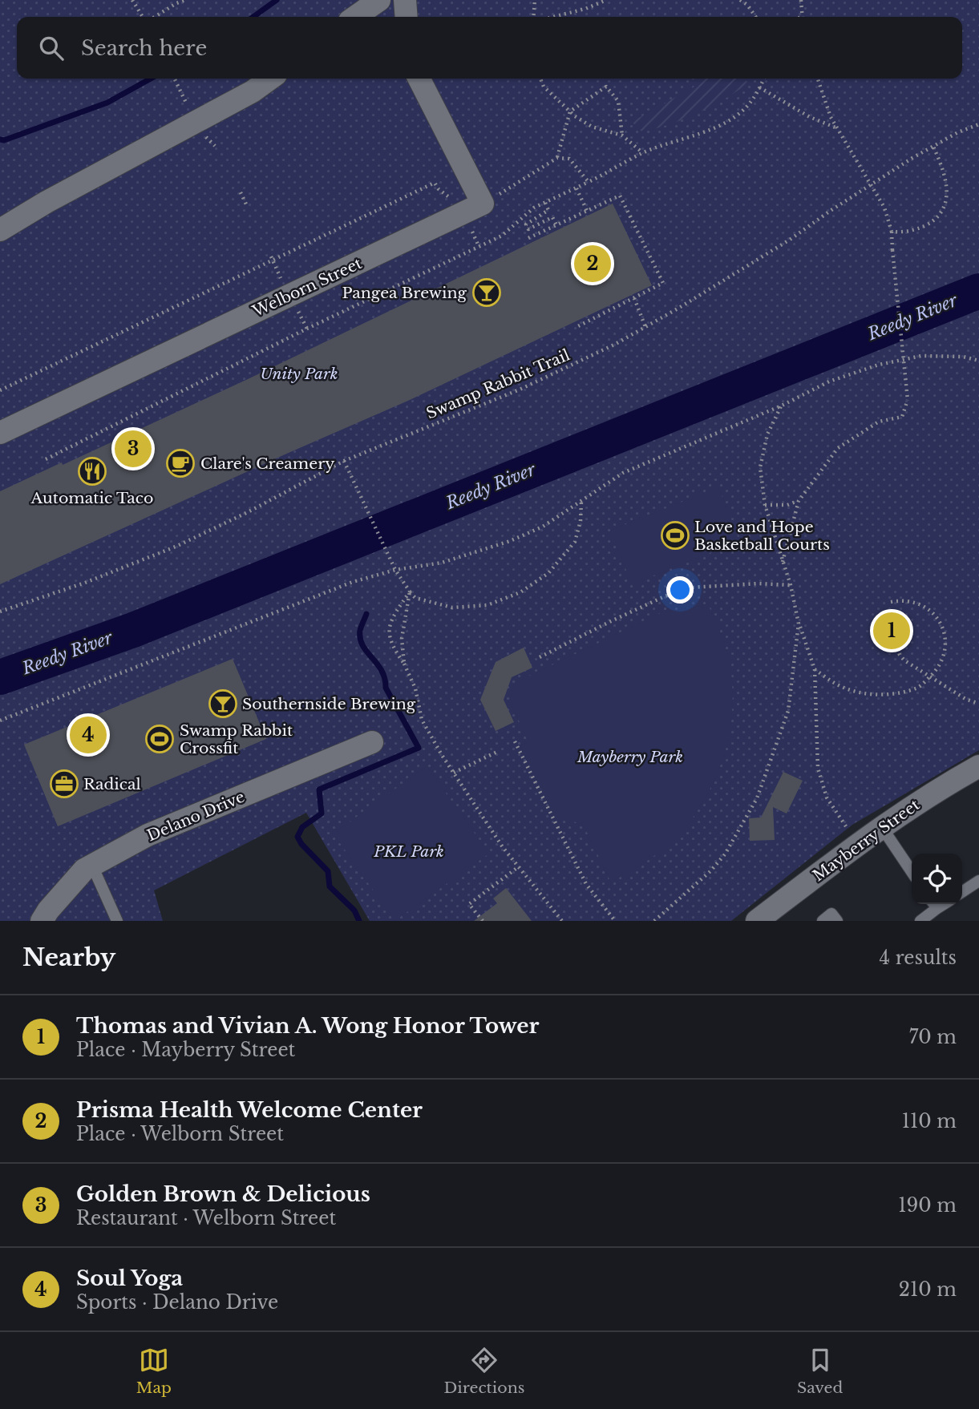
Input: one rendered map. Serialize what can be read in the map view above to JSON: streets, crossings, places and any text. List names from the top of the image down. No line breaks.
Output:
{"streets":{"street":["Welborn Street","Delano Drive","Mayberry Street"],"path":["Swamp Rabbit Trail"]},"water":["Reedy River"],"parks":["Unity Park","Mayberry Park","PKL Park"],"places":{"bar":["Pangea Brewing","Southernside Brewing"],"cafe":["Clare's Creamery"],"restaurant":["Automatic Taco"],"sports":["Love and Hope Basketball Courts","Swamp Rabbit Crossfit"],"office":["Radical"]},"page":{"search":"Search here","pins":["2","3","1","4"],"heading":["Nearby","4 results"],"list":[{"mark":"1","name":"Thomas and Vivian A. Wong Honor Tower","note":"Place · Mayberry Street","value":"70 m"},{"mark":"2","name":"Prisma Health Welcome Center","note":"Place · Welborn Street","value":"110 m"},{"mark":"3","name":"Golden Brown & Delicious","note":"Restaurant · Welborn Street","value":"190 m"},{"mark":"4","name":"Soul Yoga","note":"Sports · Delano Drive","value":"210 m"}],"nav":["Map","Directions","Saved"]}}
